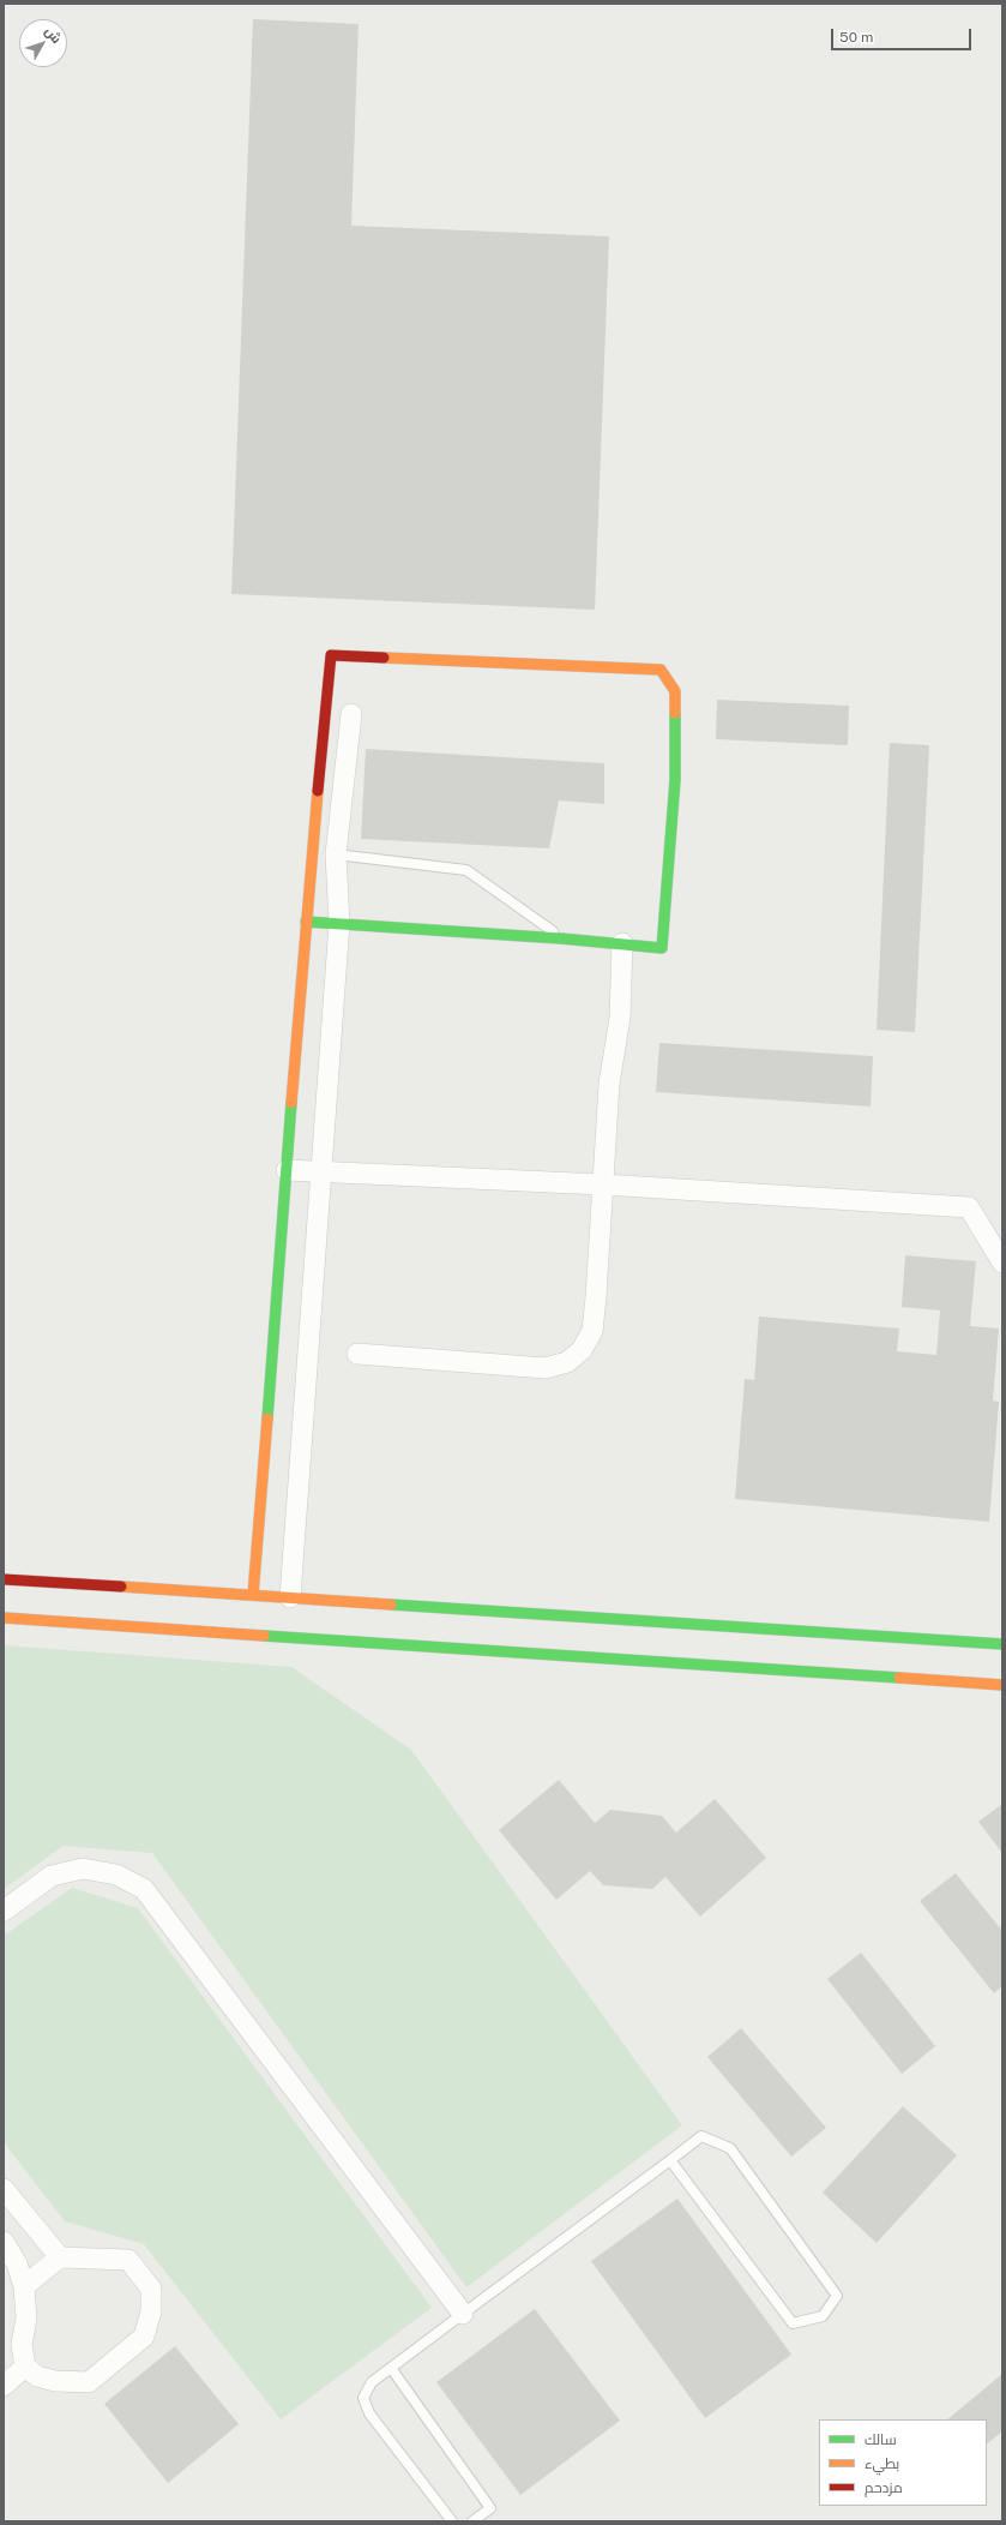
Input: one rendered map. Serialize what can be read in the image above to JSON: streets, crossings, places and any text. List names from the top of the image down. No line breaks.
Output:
{"legend":["سالك","بطيء","مزدحم"],"scale_bar":"50 m","north":"top right"}
